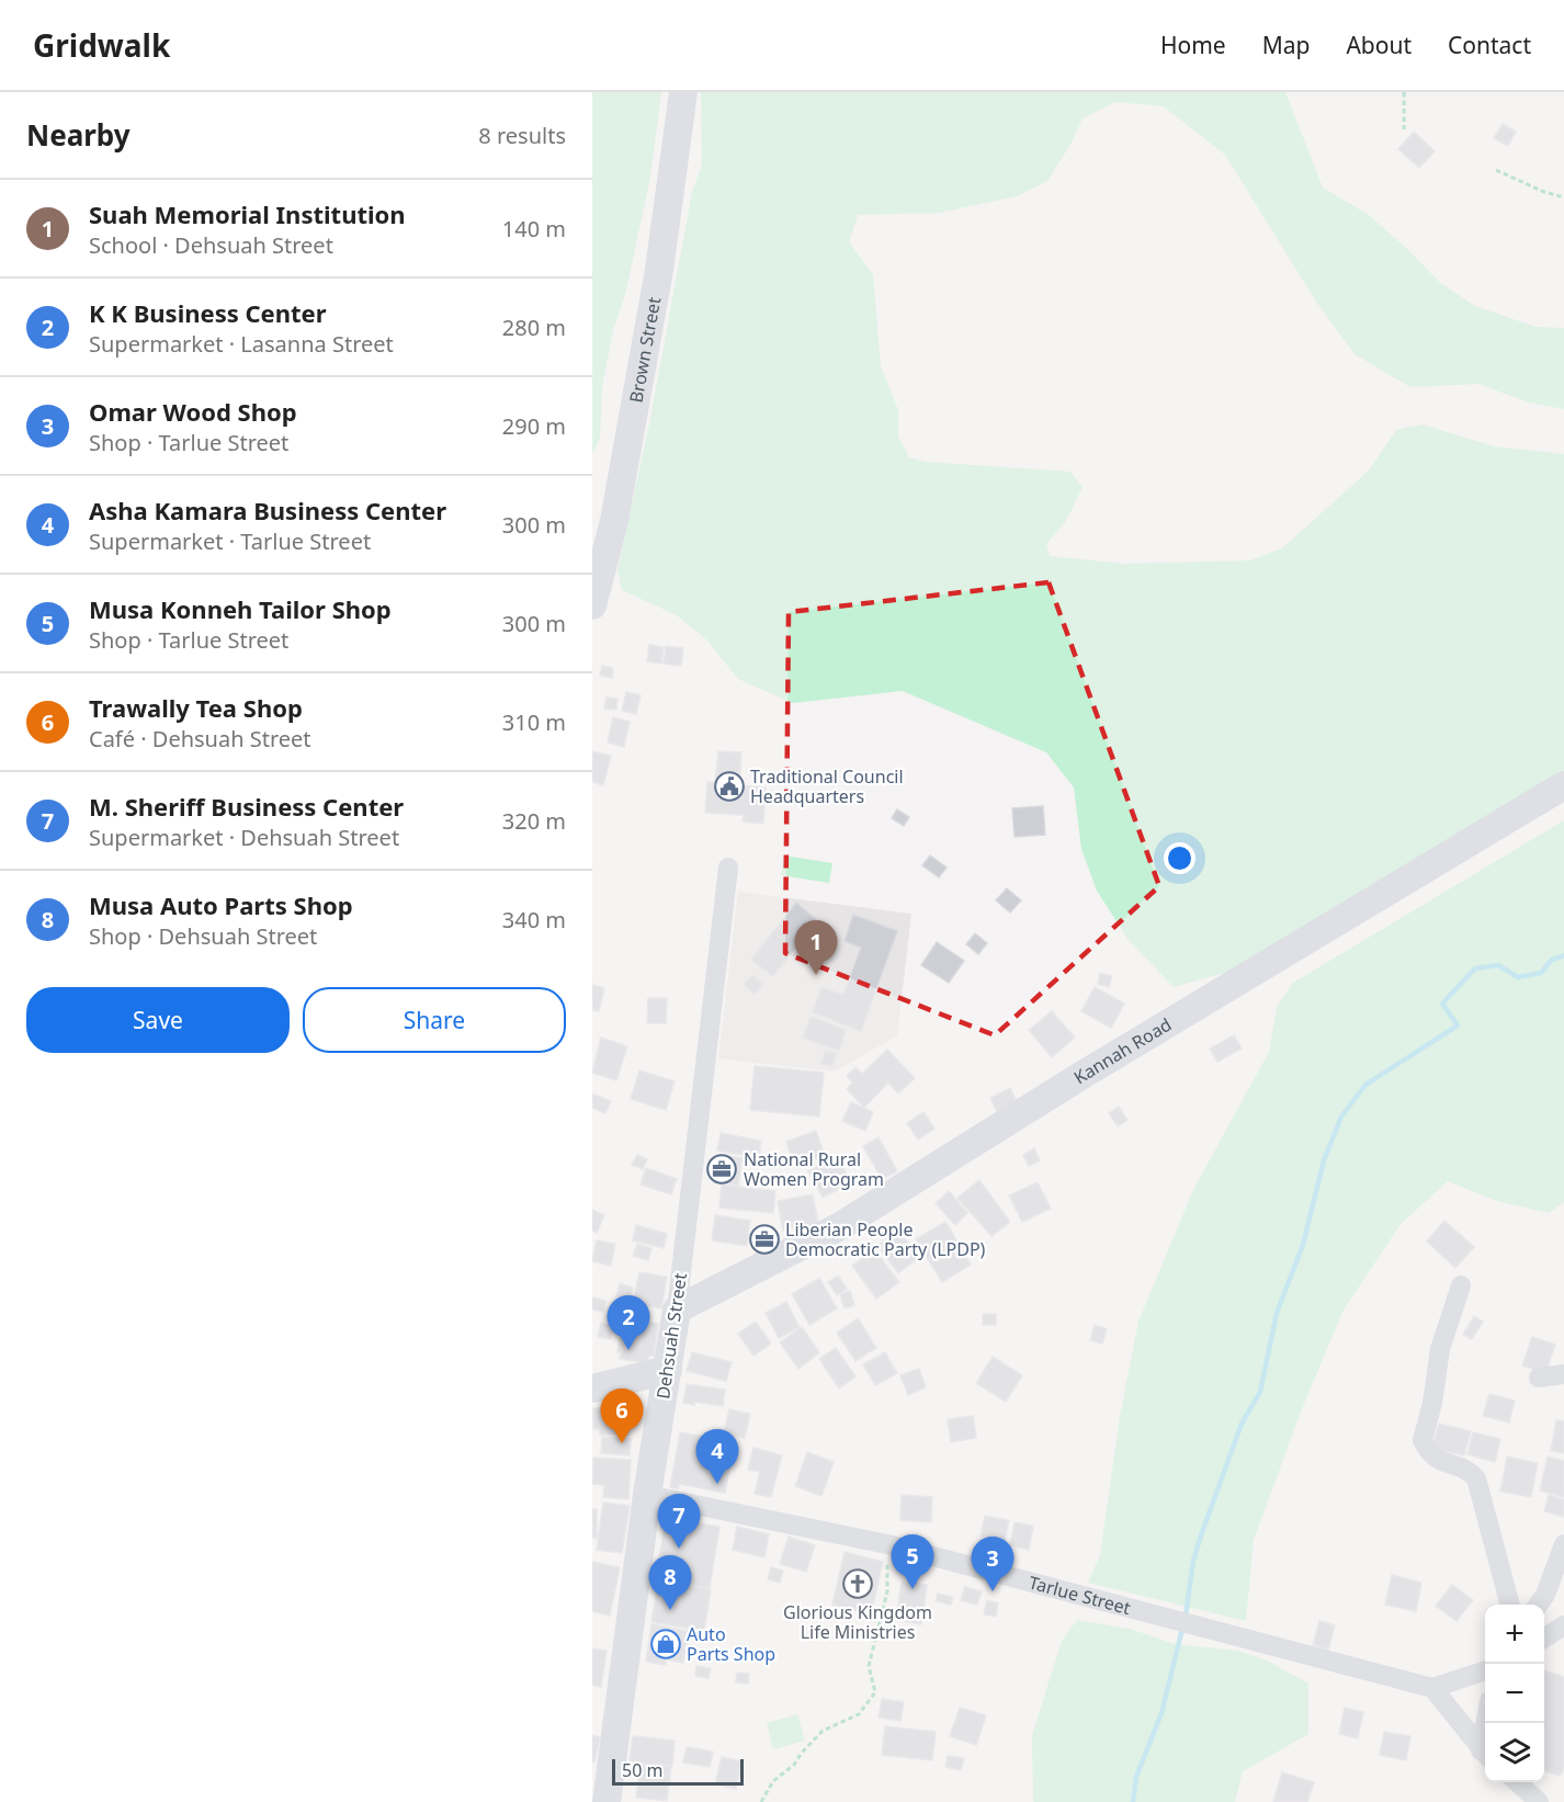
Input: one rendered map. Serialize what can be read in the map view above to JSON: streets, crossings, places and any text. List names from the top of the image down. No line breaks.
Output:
{"streets":{"street":["Brown Street","Kannah Road","Dehsuah Street","Tarlue Street"]},"crossings":[["Kannah Road","Dehsuah Street"],["Dehsuah Street","Tarlue Street"]],"places":{"public building":["Traditional Council Headquarters"],"office":["National Rural Women Program","Liberian People Democratic Party (LPDP)"],"church":["Glorious Kingdom Life Ministries"],"shop":["Auto Parts Shop"]},"scale_bar":"50 m","page":{"header":"Gridwalk","nav":["Home","Map","About","Contact"],"heading":["Nearby","8 results"],"list":[{"mark":"1","name":"Suah Memorial Institution","note":"School · Dehsuah Street","value":"140 m"},{"mark":"2","name":"K K Business Center","note":"Supermarket · Lasanna Street","value":"280 m"},{"mark":"3","name":"Omar Wood Shop","note":"Shop · Tarlue Street","value":"290 m"},{"mark":"4","name":"Asha Kamara Business Center","note":"Supermarket · Tarlue Street","value":"300 m"},{"mark":"5","name":"Musa Konneh Tailor Shop","note":"Shop · Tarlue Street","value":"300 m"},{"mark":"6","name":"Trawally Tea Shop","note":"Café · Dehsuah Street","value":"310 m"},{"mark":"7","name":"M. Sheriff Business Center","note":"Supermarket · Dehsuah Street","value":"320 m"},{"mark":"8","name":"Musa Auto Parts Shop","note":"Shop · Dehsuah Street","value":"340 m"}],"pins":["1","2","6","4","7","5","3","8"],"buttons":["Save","Share"],"map_buttons":["+","−"],"scale":"50 m"}}
